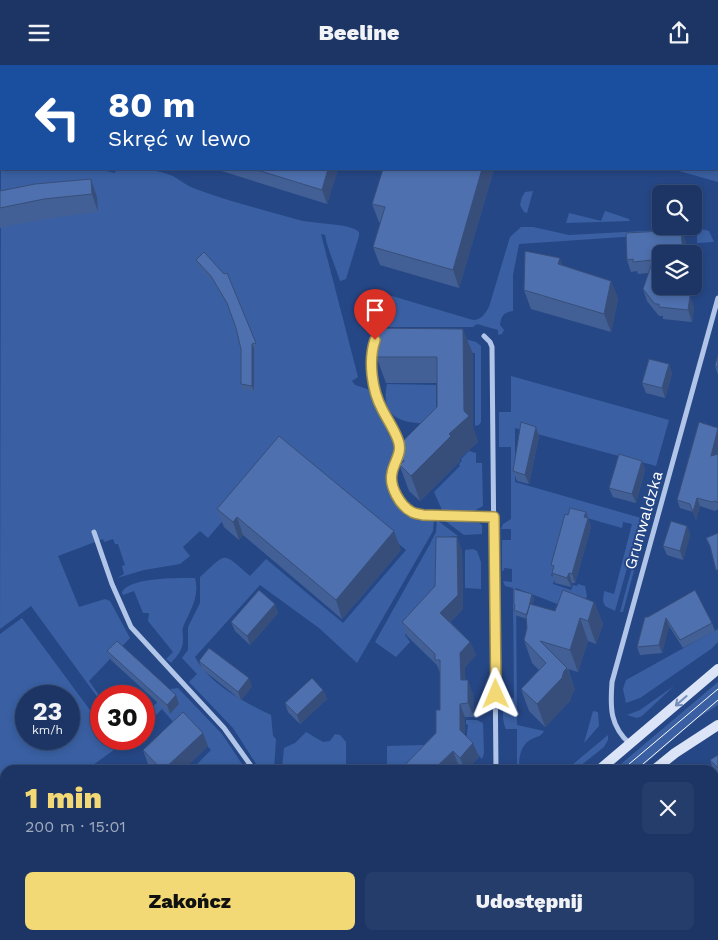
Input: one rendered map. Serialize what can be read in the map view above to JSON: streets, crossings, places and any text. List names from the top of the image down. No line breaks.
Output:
{"streets":{"street":["Grunwaldzka"]},"page":{"header":"Beeline","turn":["80 m","Skręć w lewo"],"speed":"23 km/h","limit":"30","heading":["1 min","200 m · 15:01"],"buttons":["Zakończ","Udostępnij"]}}
